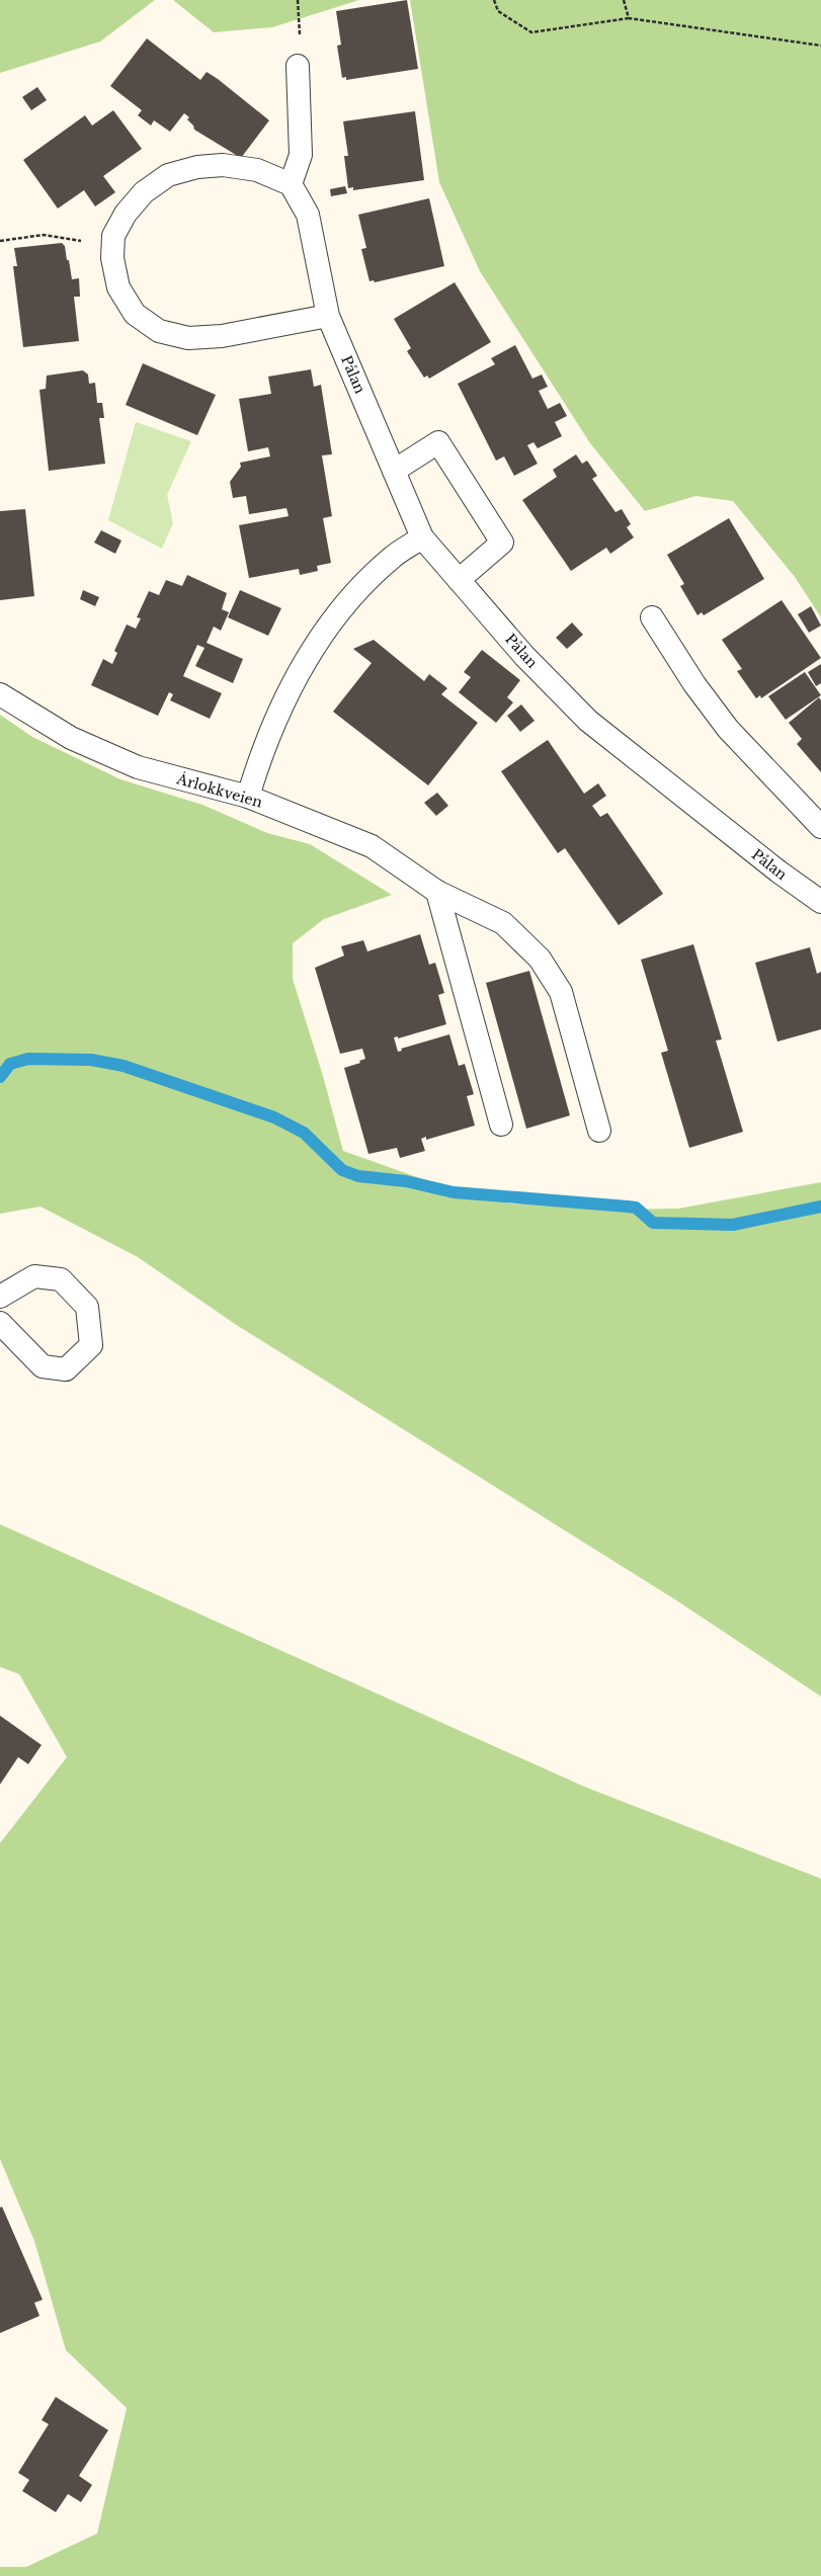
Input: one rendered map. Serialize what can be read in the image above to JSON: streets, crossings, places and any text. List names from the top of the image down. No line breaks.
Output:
{"streets":{"street":["Pålan","Årlokkveien"]}}
